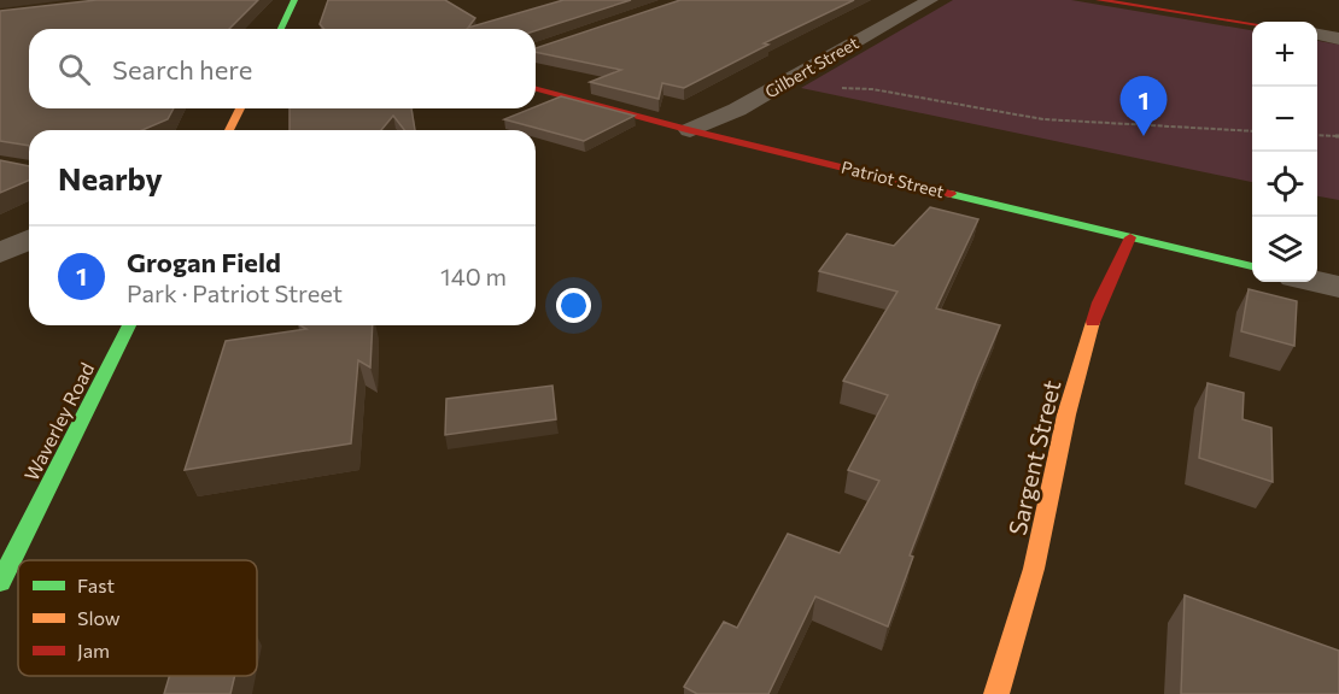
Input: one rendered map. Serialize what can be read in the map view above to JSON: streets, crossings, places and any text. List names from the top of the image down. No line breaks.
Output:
{"streets":{"street":["Gilbert Street","Patriot Street","Waverley Road","Sargent Street"]},"crossings":[["Gilbert Street","Patriot Street"],["Patriot Street","Sargent Street"]],"legend":["Fast","Slow","Jam"],"page":{"map_buttons":["+","−"],"search":"Search here","pins":"1","heading":"Nearby","list":[{"mark":"1","name":"Grogan Field","note":"Park · Patriot Street","value":"140 m"}]}}
